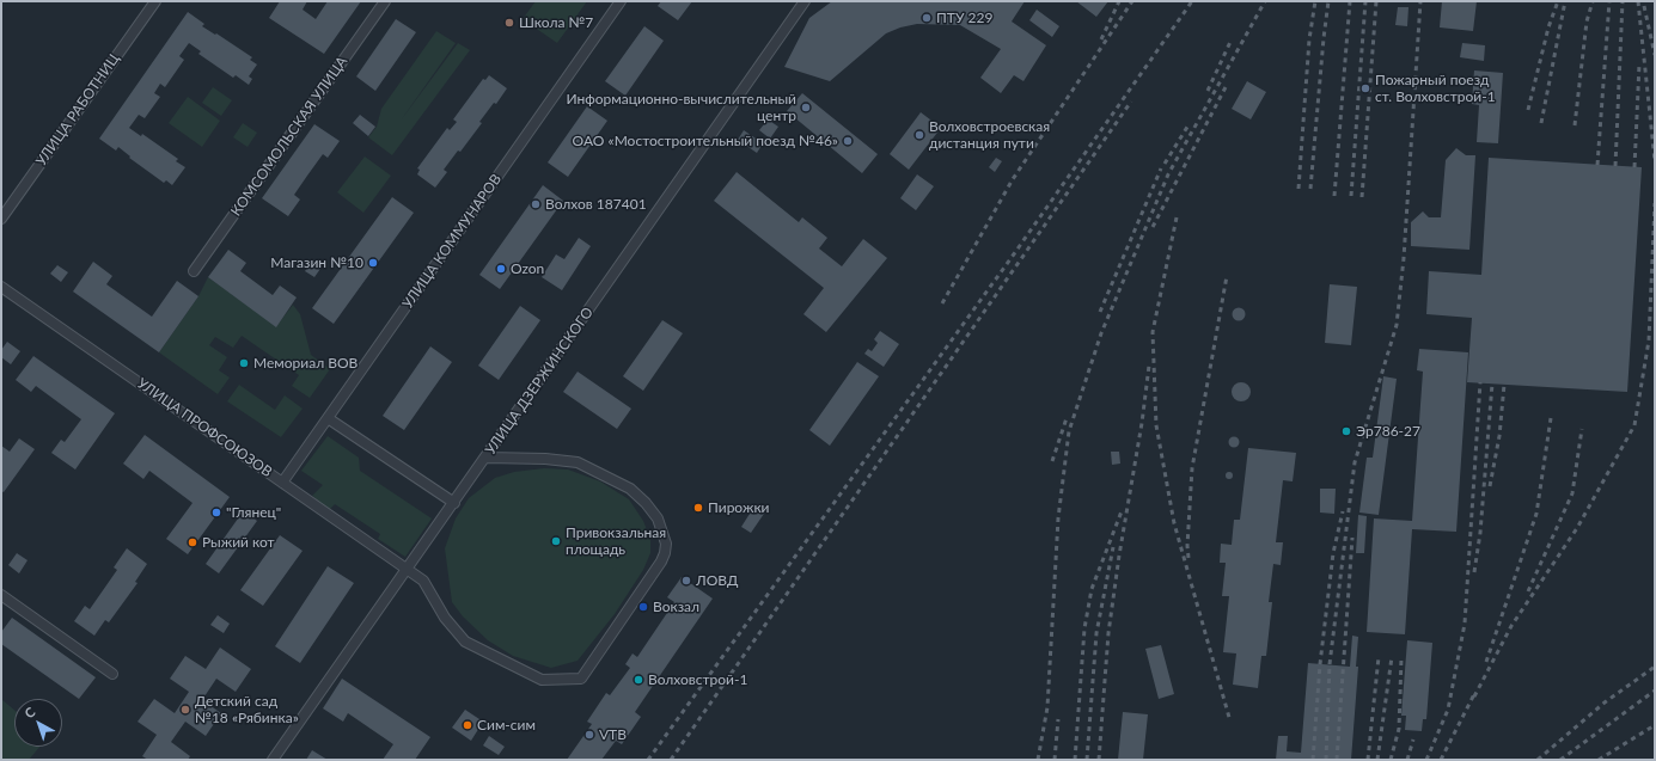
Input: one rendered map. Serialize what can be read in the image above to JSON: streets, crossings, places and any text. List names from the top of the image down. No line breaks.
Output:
{"streets":{"street":["УЛИЦА РАБОТНИЦ","КОМСОМОЛЬСКАЯ УЛИЦА","УЛИЦА КОММУНАРОВ","УЛИЦА ДЗЕРЖИНСКОГО","УЛИЦА ПРОФСОЮЗОВ"]},"crossings":[["УЛИЦА КОММУНАРОВ","УЛИЦА ПРОФСОЮЗОВ"],["УЛИЦА ДЗЕРЖИНСКОГО","УЛИЦА ПРОФСОЮЗОВ"]],"places":["ПТУ 229","Школа №7","Пожарный поезд ст. Волховстрой-1","Информационно-вычислительный центр","Волховстроевская дистанция пути","ОАО «Мостостроительный поезд №46»","Волхов 187401","Магазин №10","Ozon","Мемориал ВОВ","Эр786-27","Пирожки","\"Глянец\"","Привокзальная площадь","Рыжий кот","ЛОВД","Вокзал","Волховстрой-1","Детский сад №18 «Рябинка»","Сим-сим","VTB"],"north":"top left"}
